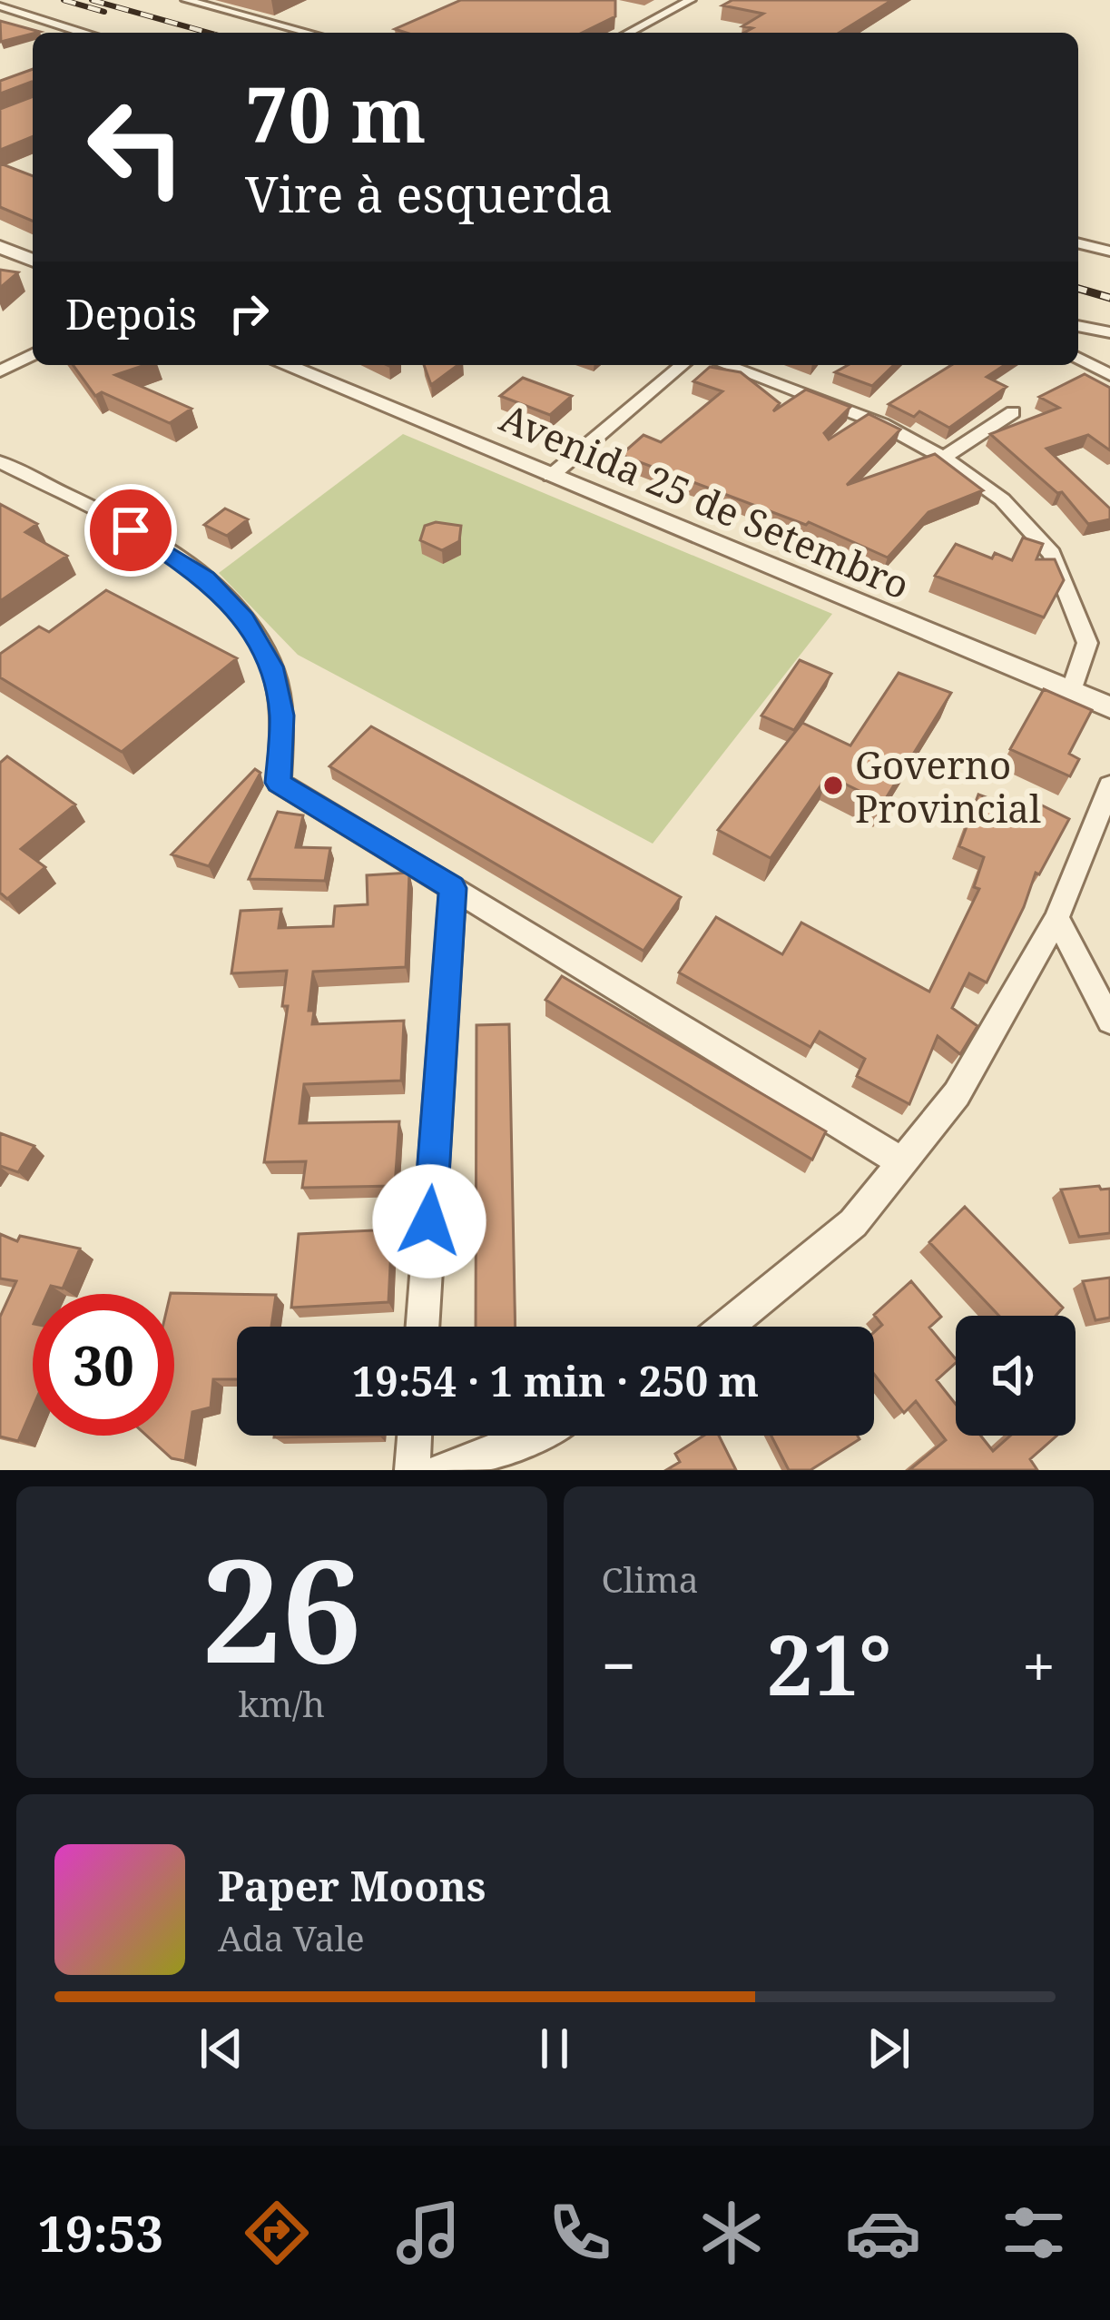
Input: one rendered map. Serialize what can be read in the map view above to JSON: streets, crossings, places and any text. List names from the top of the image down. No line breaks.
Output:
{"streets":{"street":["Avenida 25 de Setembro"]},"places":["Governo Provincial"],"page":{"turn":["70 m","Vire à esquerda"],"then":"Depois","limit":"30","trip":"19:54 · 1 min · 250 m","tile":[["26","km/h"],"Clima"],"heat":["−","21°","+"],"song":["Paper Moons","Ada Vale"],"tabs":"19:53"}}
